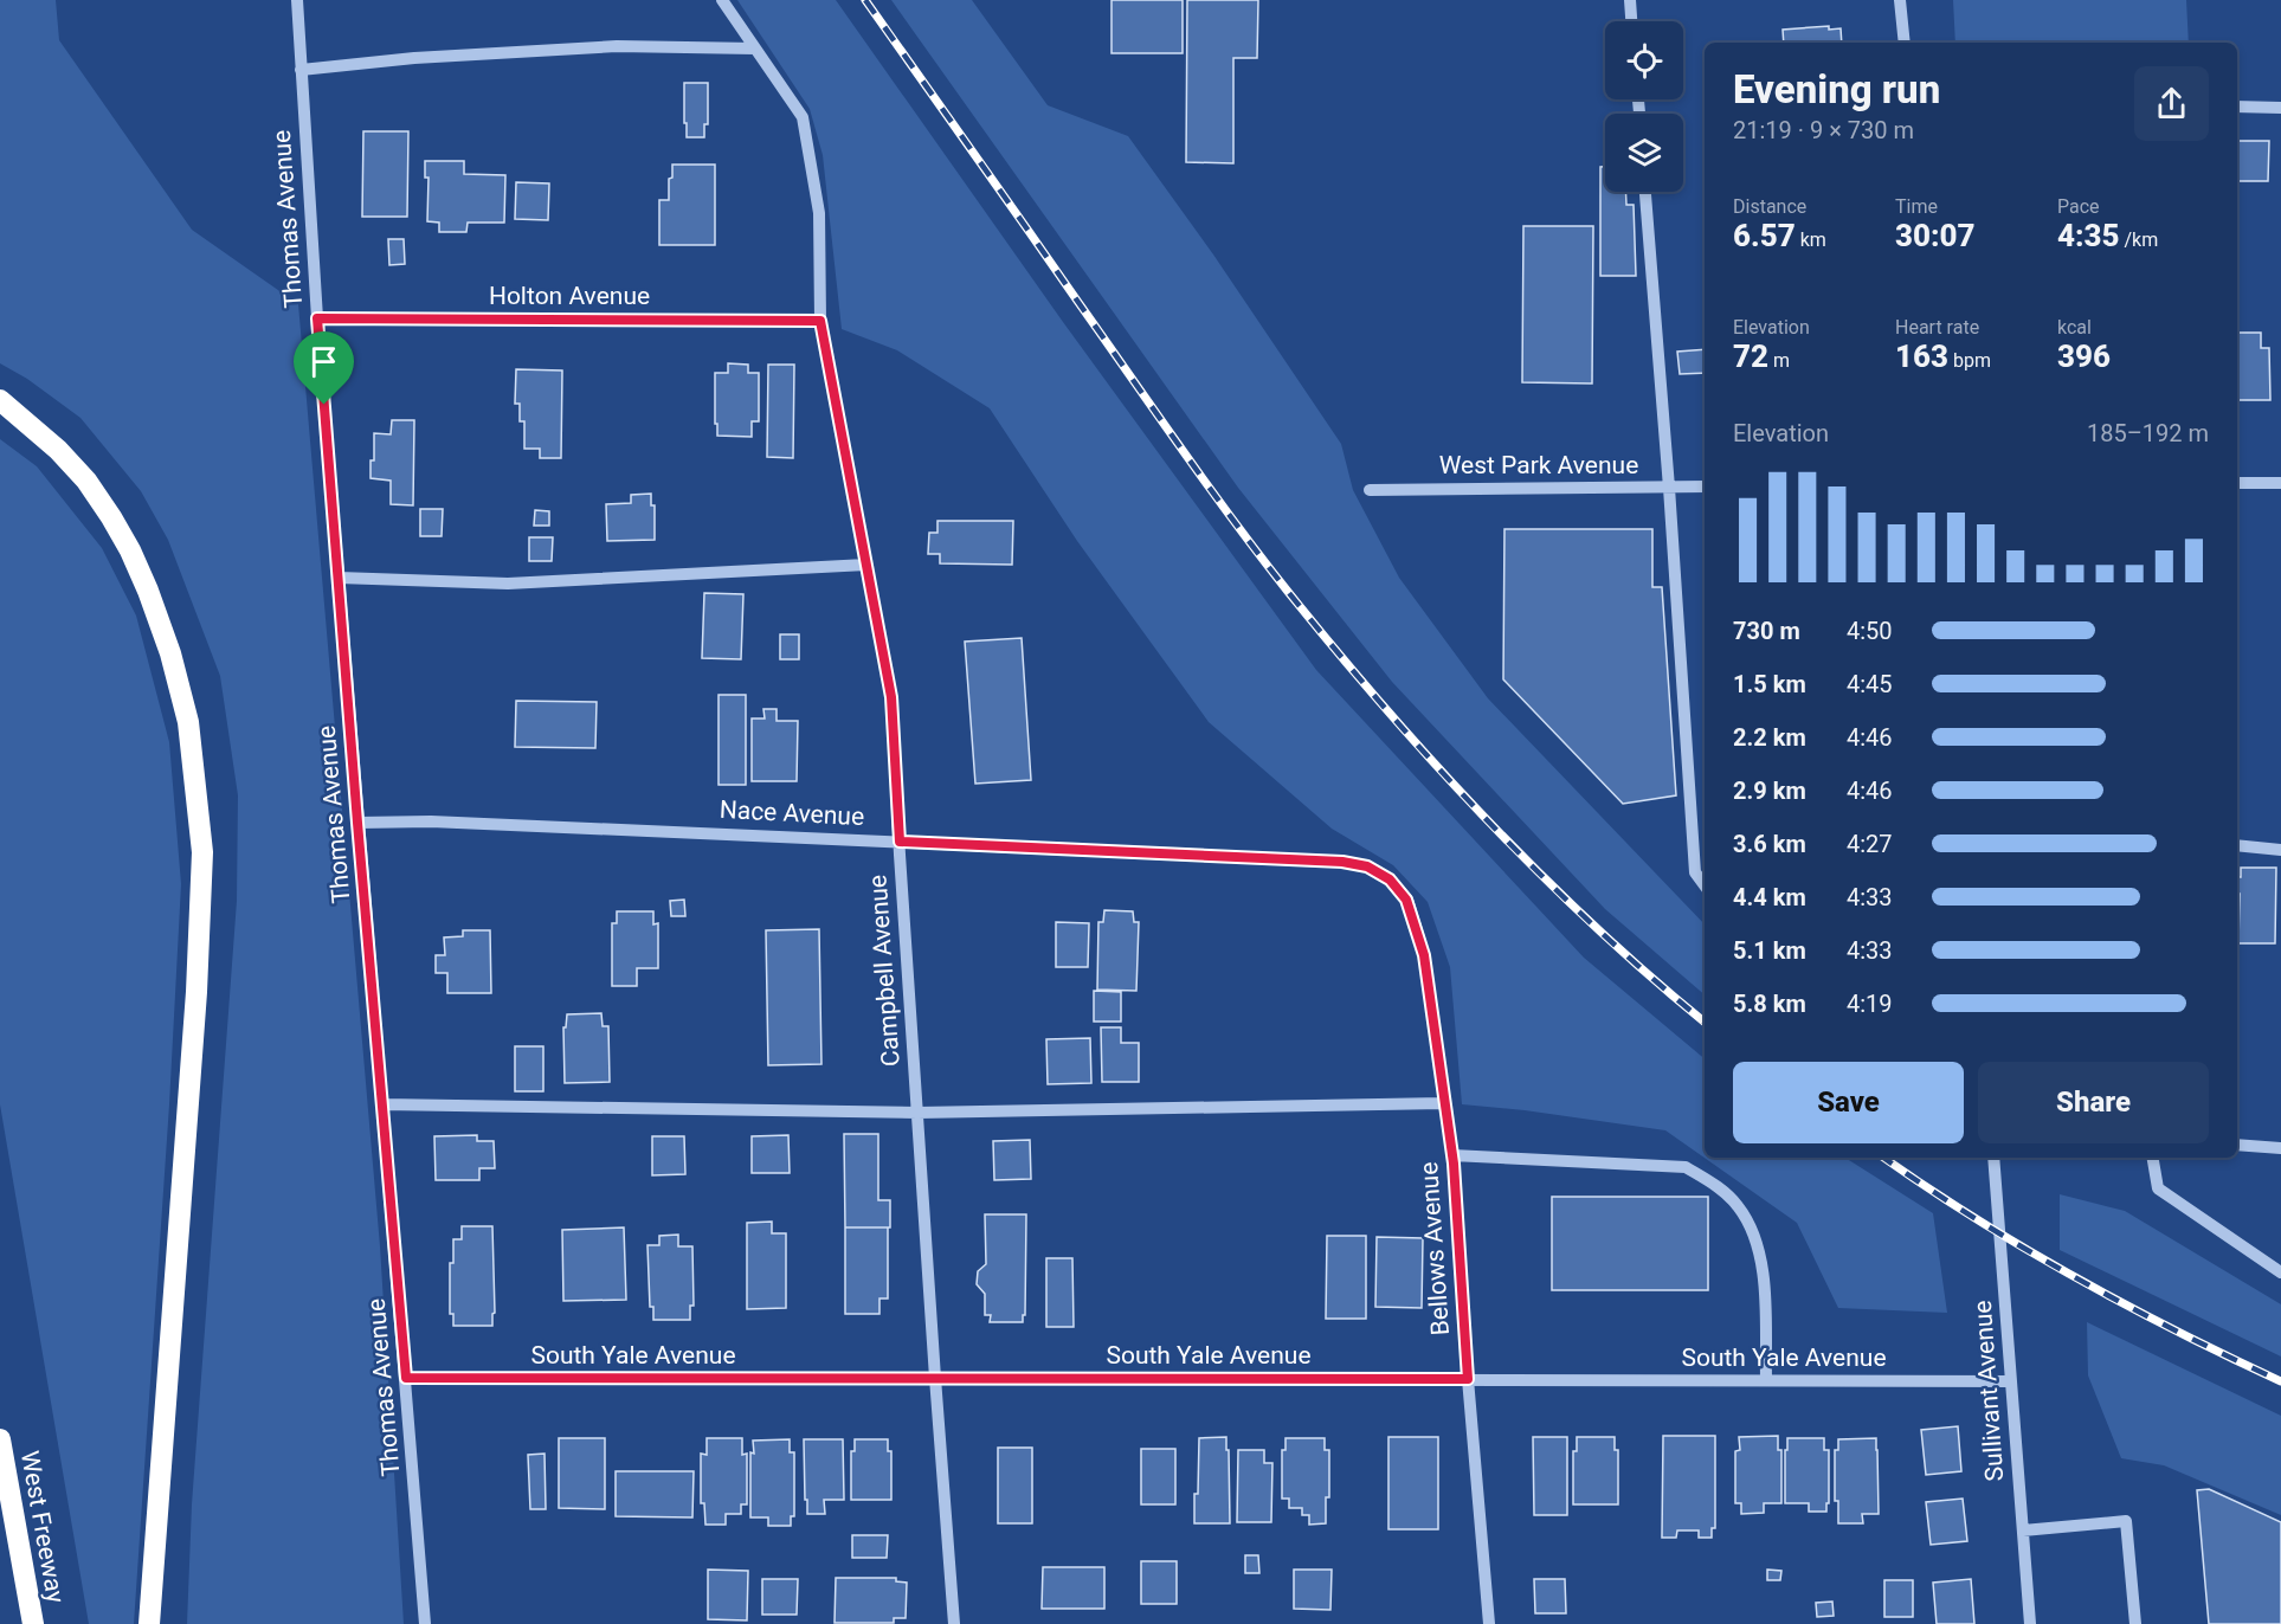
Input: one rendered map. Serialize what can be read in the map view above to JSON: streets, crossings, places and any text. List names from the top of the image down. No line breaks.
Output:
{"streets":{"highway":["West Freeway"],"street":["Thomas Avenue","Holton Avenue","West Park Avenue","Nace Avenue","Campbell Avenue","Bellows Avenue","South Yale Avenue","Sullivant Avenue"]},"crossings":[["Thomas Avenue","Holton Avenue"],["Thomas Avenue","Nace Avenue"],["Thomas Avenue","South Yale Avenue"],["Holton Avenue","Campbell Avenue"],["Nace Avenue","Campbell Avenue"],["Nace Avenue","Bellows Avenue"],["Campbell Avenue","South Yale Avenue"],["Bellows Avenue","South Yale Avenue"],["South Yale Avenue","Sullivant Avenue"]],"page":{"heading":["Evening run","21:19 · 9 × 730 m"],"stats":[["Distance","6.57 km"],["Time","30:07"],["Pace","4:35 /km"],["Elevation","72 m"],["Heart rate","163 bpm"],["kcal","396"]],"chart":["Elevation","185–192 m"],"list":[{"name":"730 m","note":"4:50"},{"name":"1.5 km","note":"4:45"},{"name":"2.2 km","note":"4:46"},{"name":"2.9 km","note":"4:46"},{"name":"3.6 km","note":"4:27"},{"name":"4.4 km","note":"4:33"},{"name":"5.1 km","note":"4:33"},{"name":"5.8 km","note":"4:19"}],"buttons":["Save","Share"]}}
